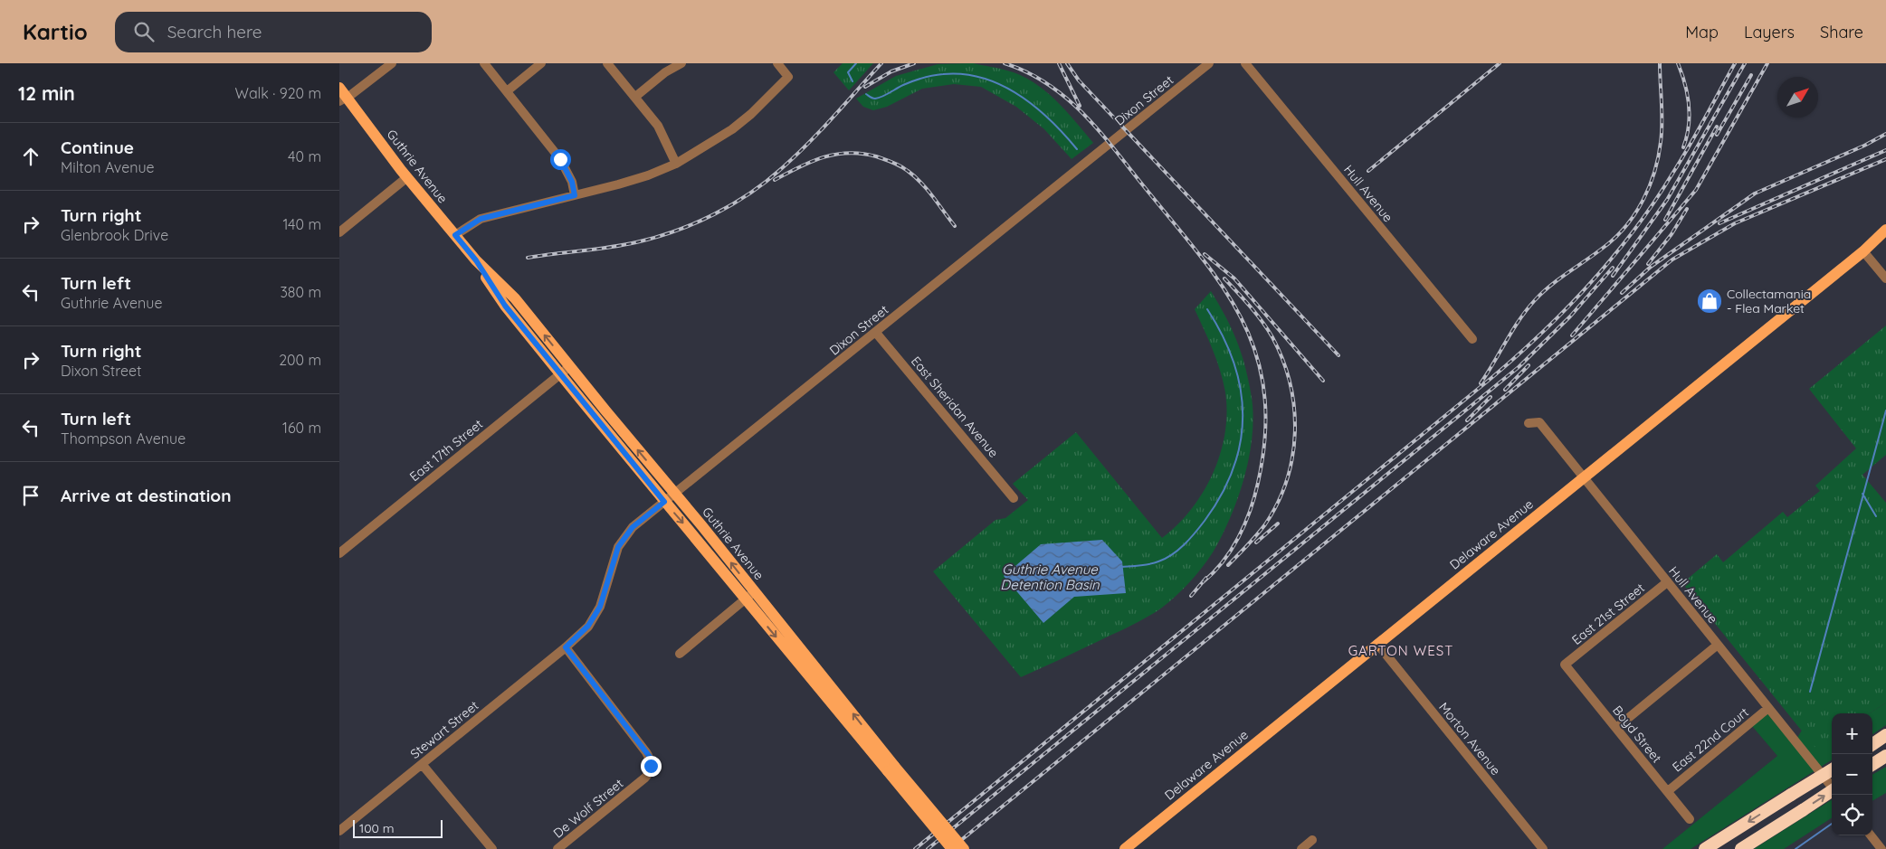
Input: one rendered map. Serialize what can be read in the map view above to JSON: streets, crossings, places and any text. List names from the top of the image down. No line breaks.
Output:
{"streets":{"main road":["Guthrie Avenue","Delaware Avenue"],"street":["Dixon Street","Hull Avenue","East Sheridan Avenue","East 17th Street","East 21st Street","Stewart Street","Boyd Street","Morton Avenue","East 22nd Court","De Wolf Street"]},"crossings":[["Dixon Street","Guthrie Avenue"],["Dixon Street","East Sheridan Avenue"],["Dixon Street","Stewart Street"],["Dixon Street","De Wolf Street"],["Guthrie Avenue","East 17th Street"],["Hull Avenue","Delaware Avenue"],["Hull Avenue","East 21st Street"],["Hull Avenue","East 22nd Court"],["Delaware Avenue","Morton Avenue"],["East 21st Street","Boyd Street"],["Stewart Street","De Wolf Street"],["Boyd Street","East 22nd Court"]],"districts":["GARTON WEST"],"water":["Guthrie Avenue Detention Basin"],"places":{"shop":["Collectamania - Flea Market"]},"scale_bar":"100 m","north":"top right","page":{"header":"Kartio","search":"Search here","nav":["Map","Layers","Share"],"heading":["12 min","Walk · 920 m"],"list":[["Continue","Milton Avenue","40 m"],["Turn right","Glenbrook Drive","140 m"],["Turn left","Guthrie Avenue","380 m"],["Turn right","Dixon Street","200 m"],["Turn left","Thompson Avenue","160 m"],"Arrive at destination"],"map_buttons":["+","−"],"scale":"100 m"}}
